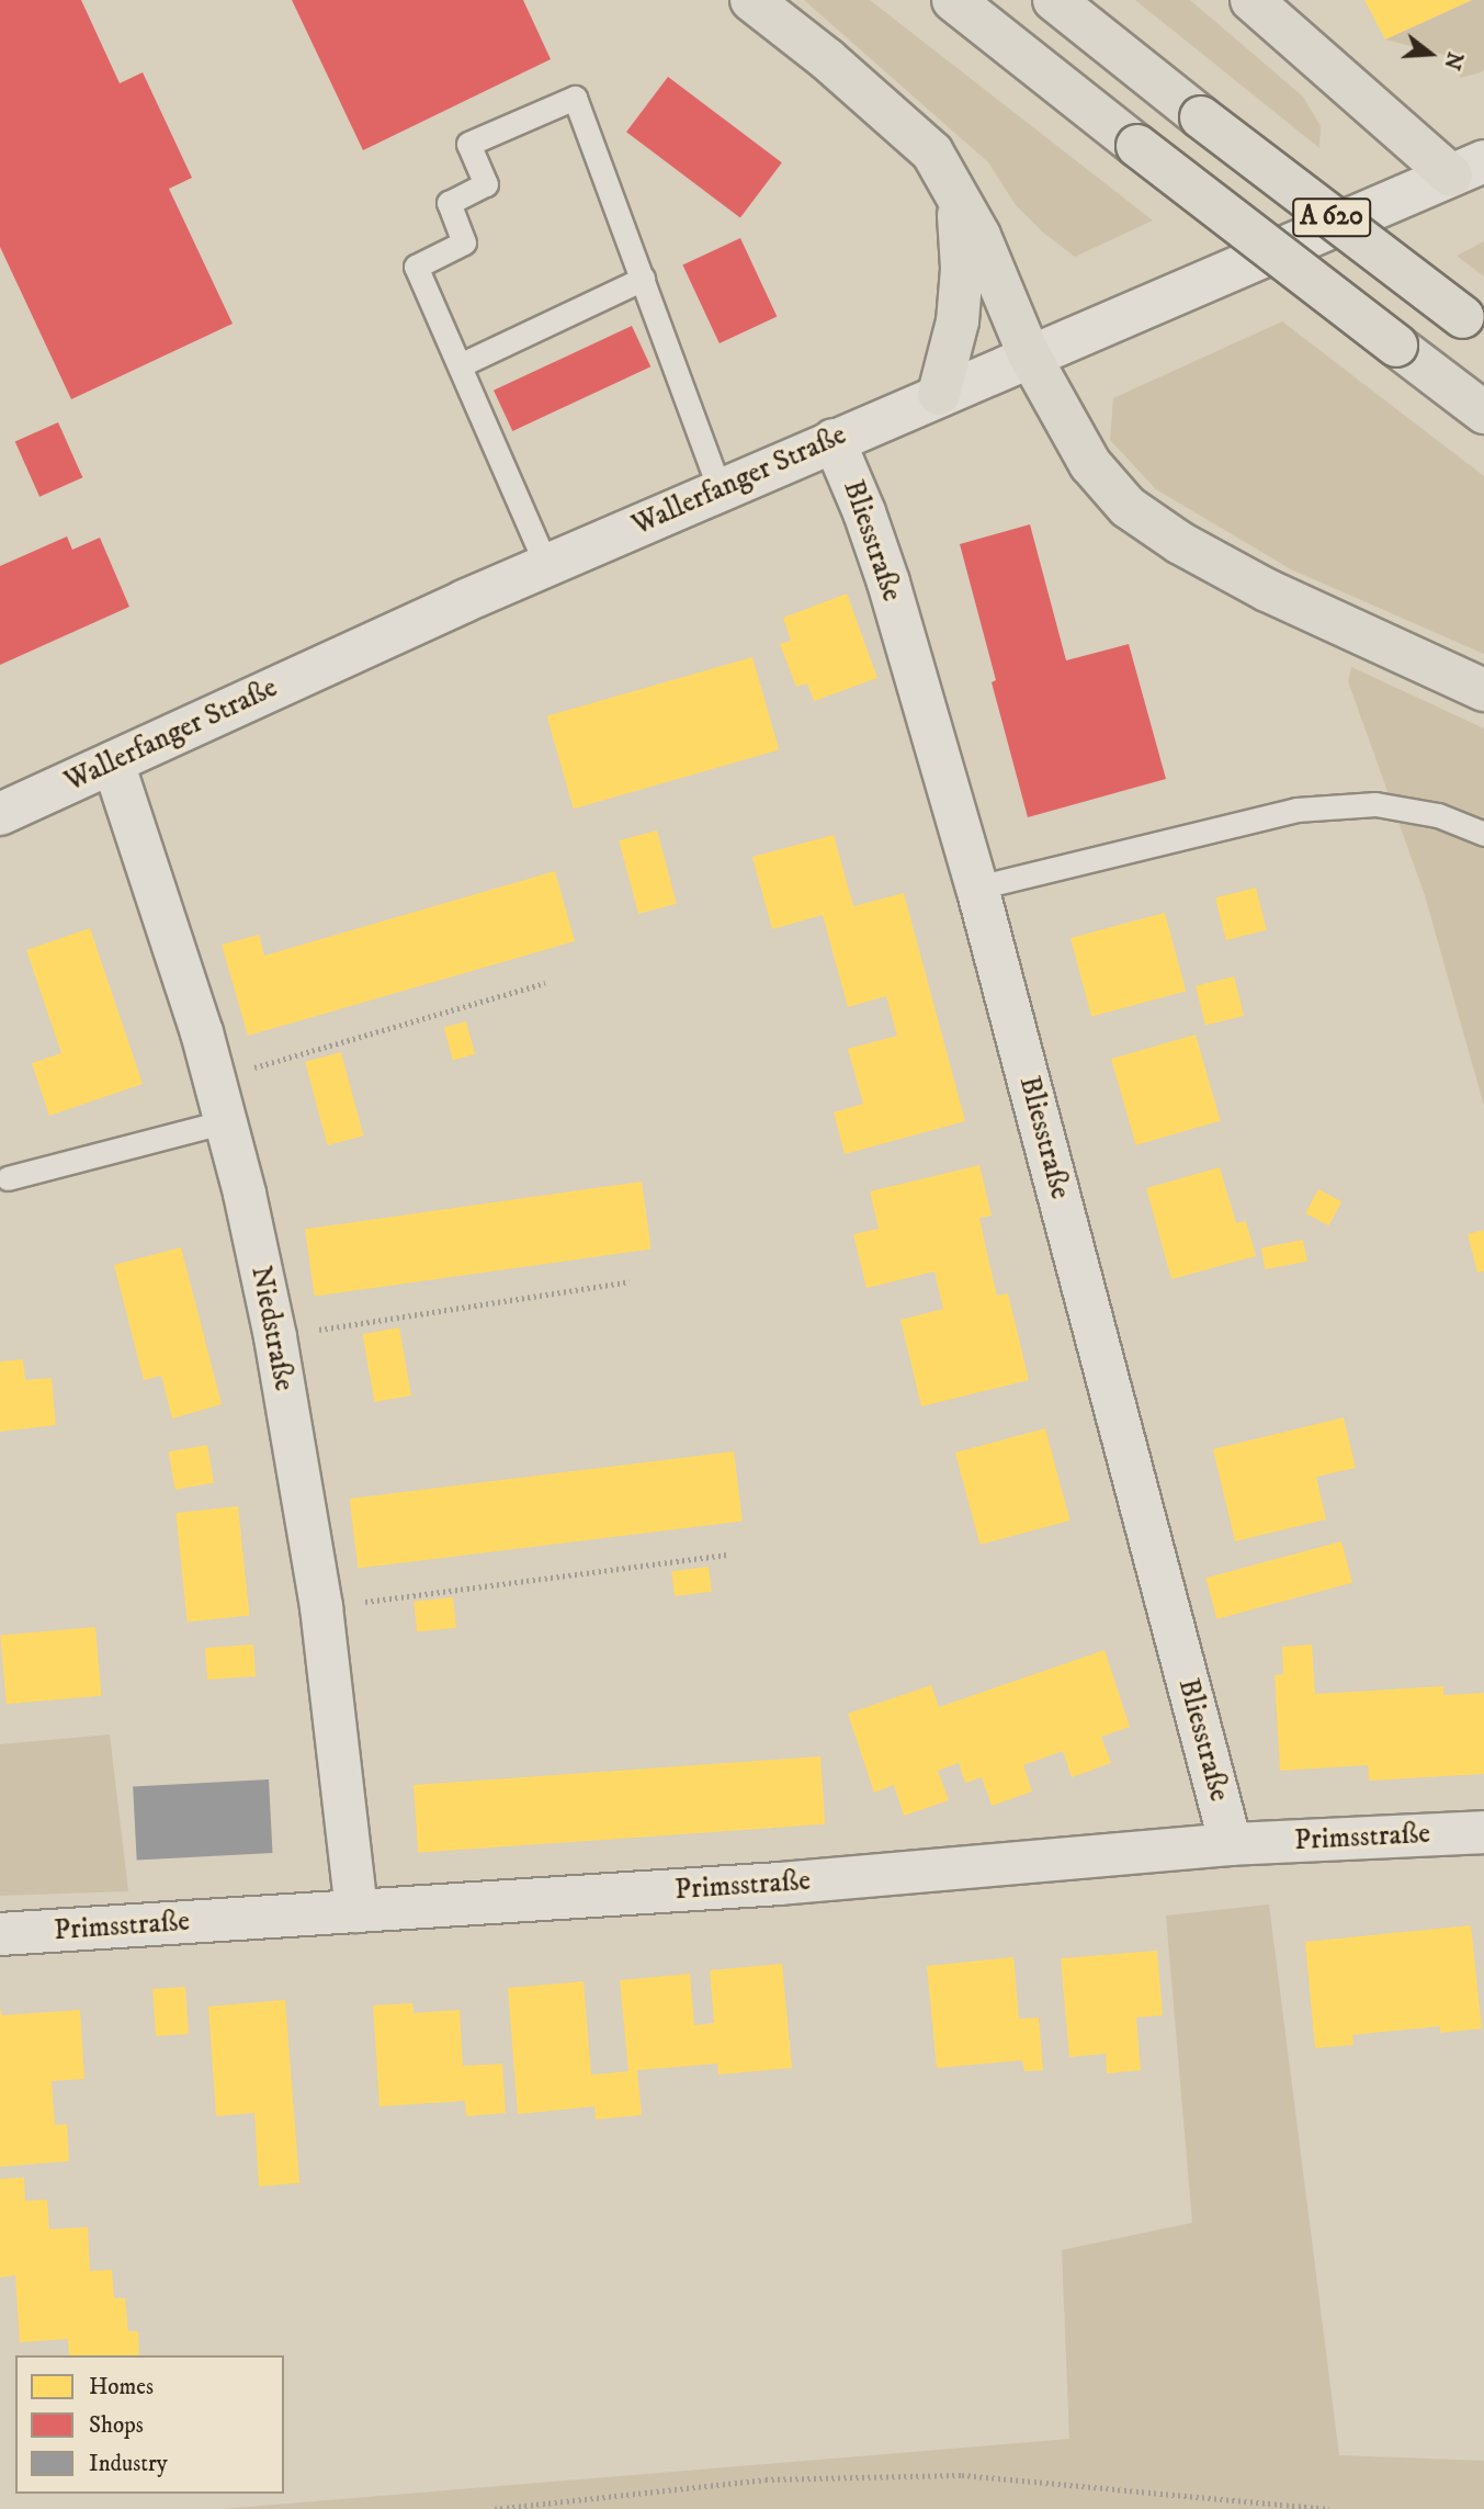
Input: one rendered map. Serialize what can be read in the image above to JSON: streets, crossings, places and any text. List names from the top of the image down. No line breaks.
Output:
{"streets":{"highway":["A 620"],"street":["Wallerfanger Straße","Bliesstraße","Niedstraße","Primsstraße"]},"crossings":[["Wallerfanger Straße","Bliesstraße"],["Wallerfanger Straße","Niedstraße"],["Bliesstraße","Primsstraße"],["Niedstraße","Primsstraße"]],"legend":["Homes","Shops","Industry"],"north":"right"}
